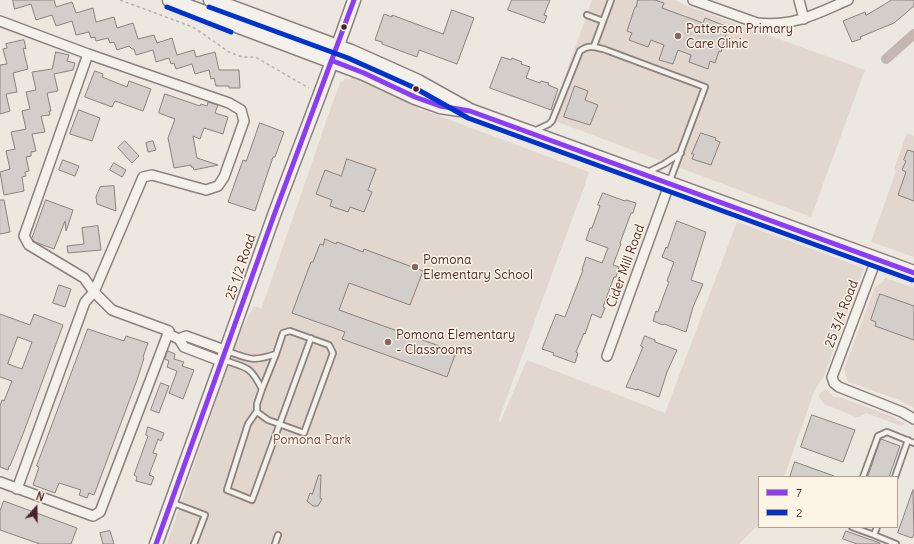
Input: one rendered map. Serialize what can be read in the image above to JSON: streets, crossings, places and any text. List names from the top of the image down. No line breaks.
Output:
{"streets":{"street":["Cider Mill Road","25 1/2 Road","25 3/4 Road"]},"parks":["Pomona Park"],"places":["Patterson Primary Care Clinic","Pomona Elementary School","Pomona Elementary - Classrooms"],"lines":["transit line 7","transit line 2"],"legend":["7","2"],"north":"top"}
